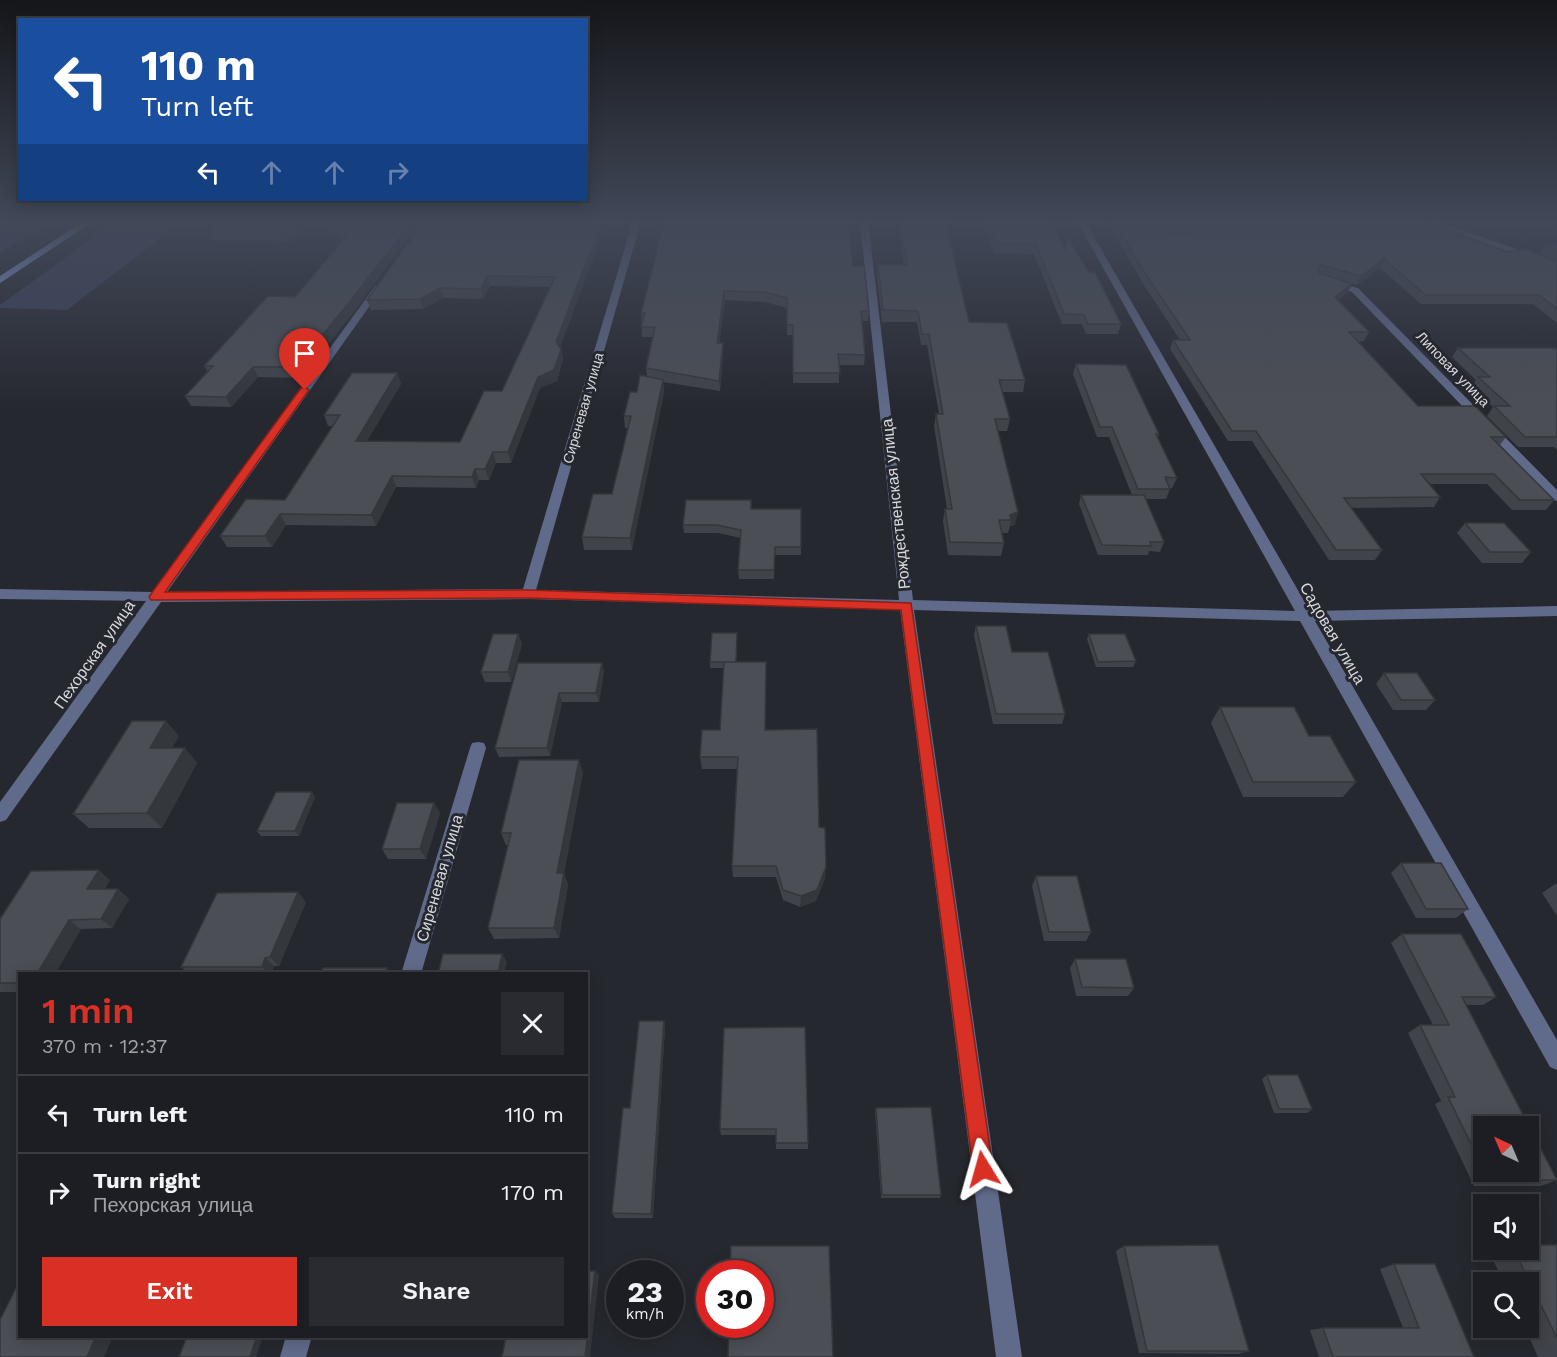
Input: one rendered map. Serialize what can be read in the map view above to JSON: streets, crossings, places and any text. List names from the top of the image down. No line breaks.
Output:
{"streets":{"street":["Липовая улица","Сиреневая улица","Рождественская улица","Садовая улица","Пехорская улица"]},"north":"top left","page":{"turn":["110 m","Turn left"],"heading":["1 min","370 m · 12:37"],"list":[{"name":"Turn left","value":"110 m"},{"name":"Turn right","note":"Пехорская улица","value":"170 m"}],"buttons":["Exit","Share"],"speed":"23 km/h","limit":"30"}}
